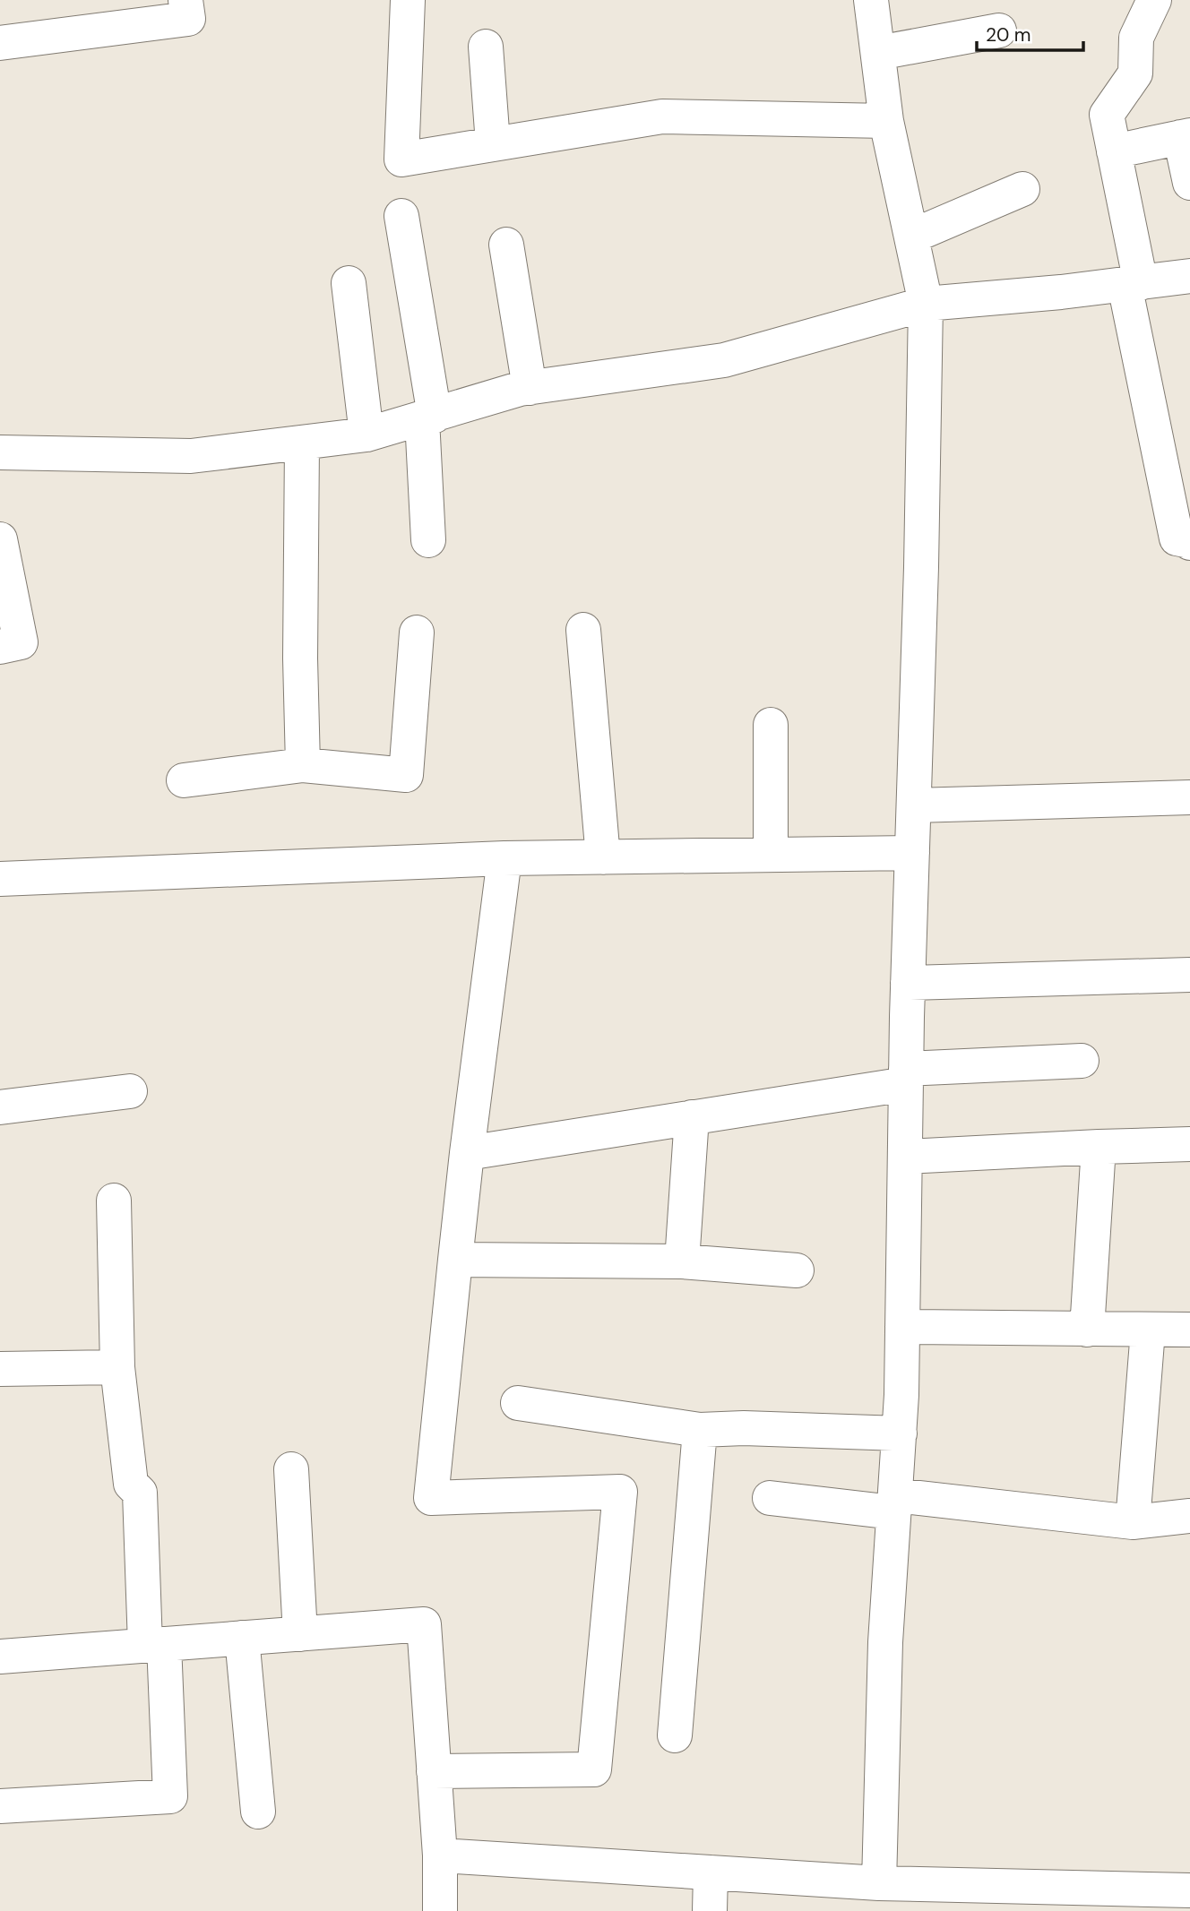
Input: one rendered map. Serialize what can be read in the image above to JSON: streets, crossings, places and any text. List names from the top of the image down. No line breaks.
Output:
{"scale_bar":"20 m"}
